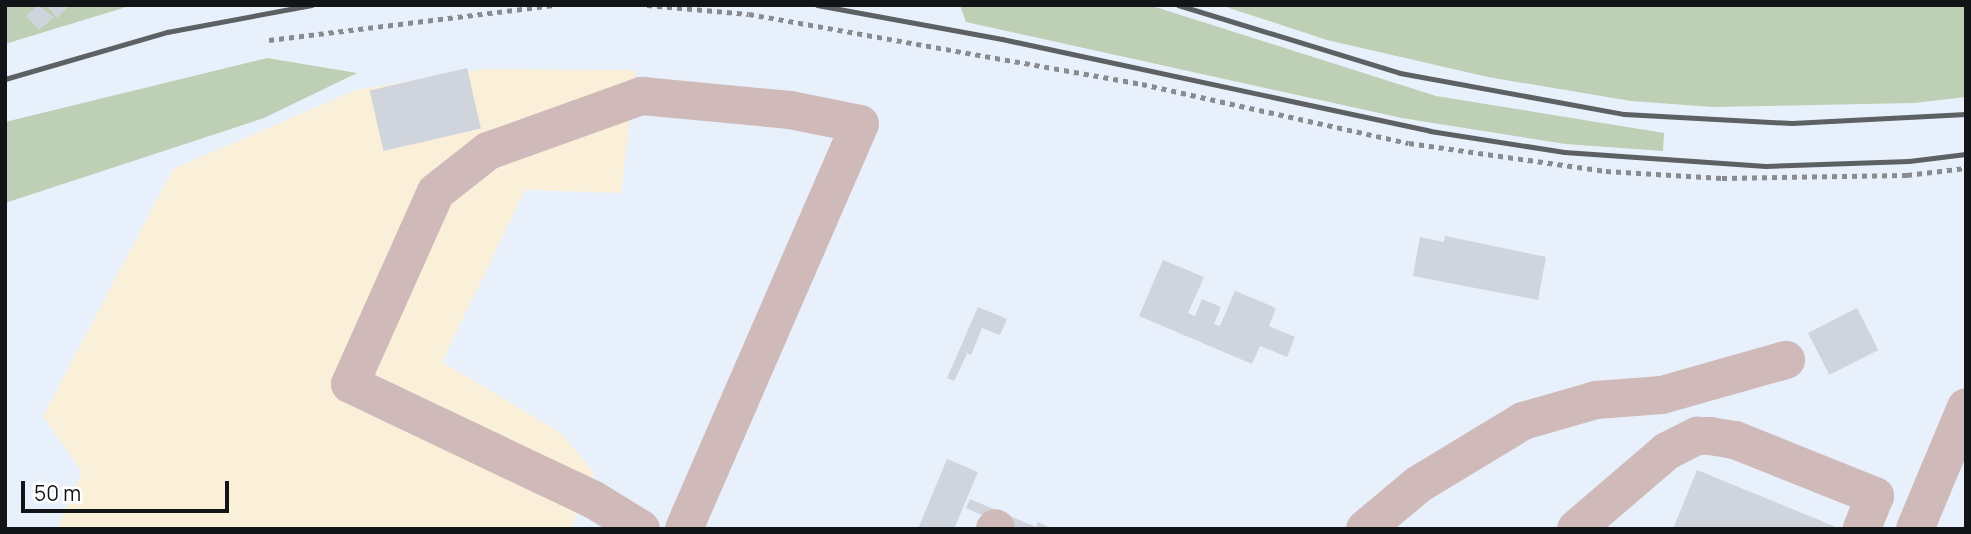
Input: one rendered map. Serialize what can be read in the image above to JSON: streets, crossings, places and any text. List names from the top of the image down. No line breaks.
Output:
{"scale_bar":"50 m"}
